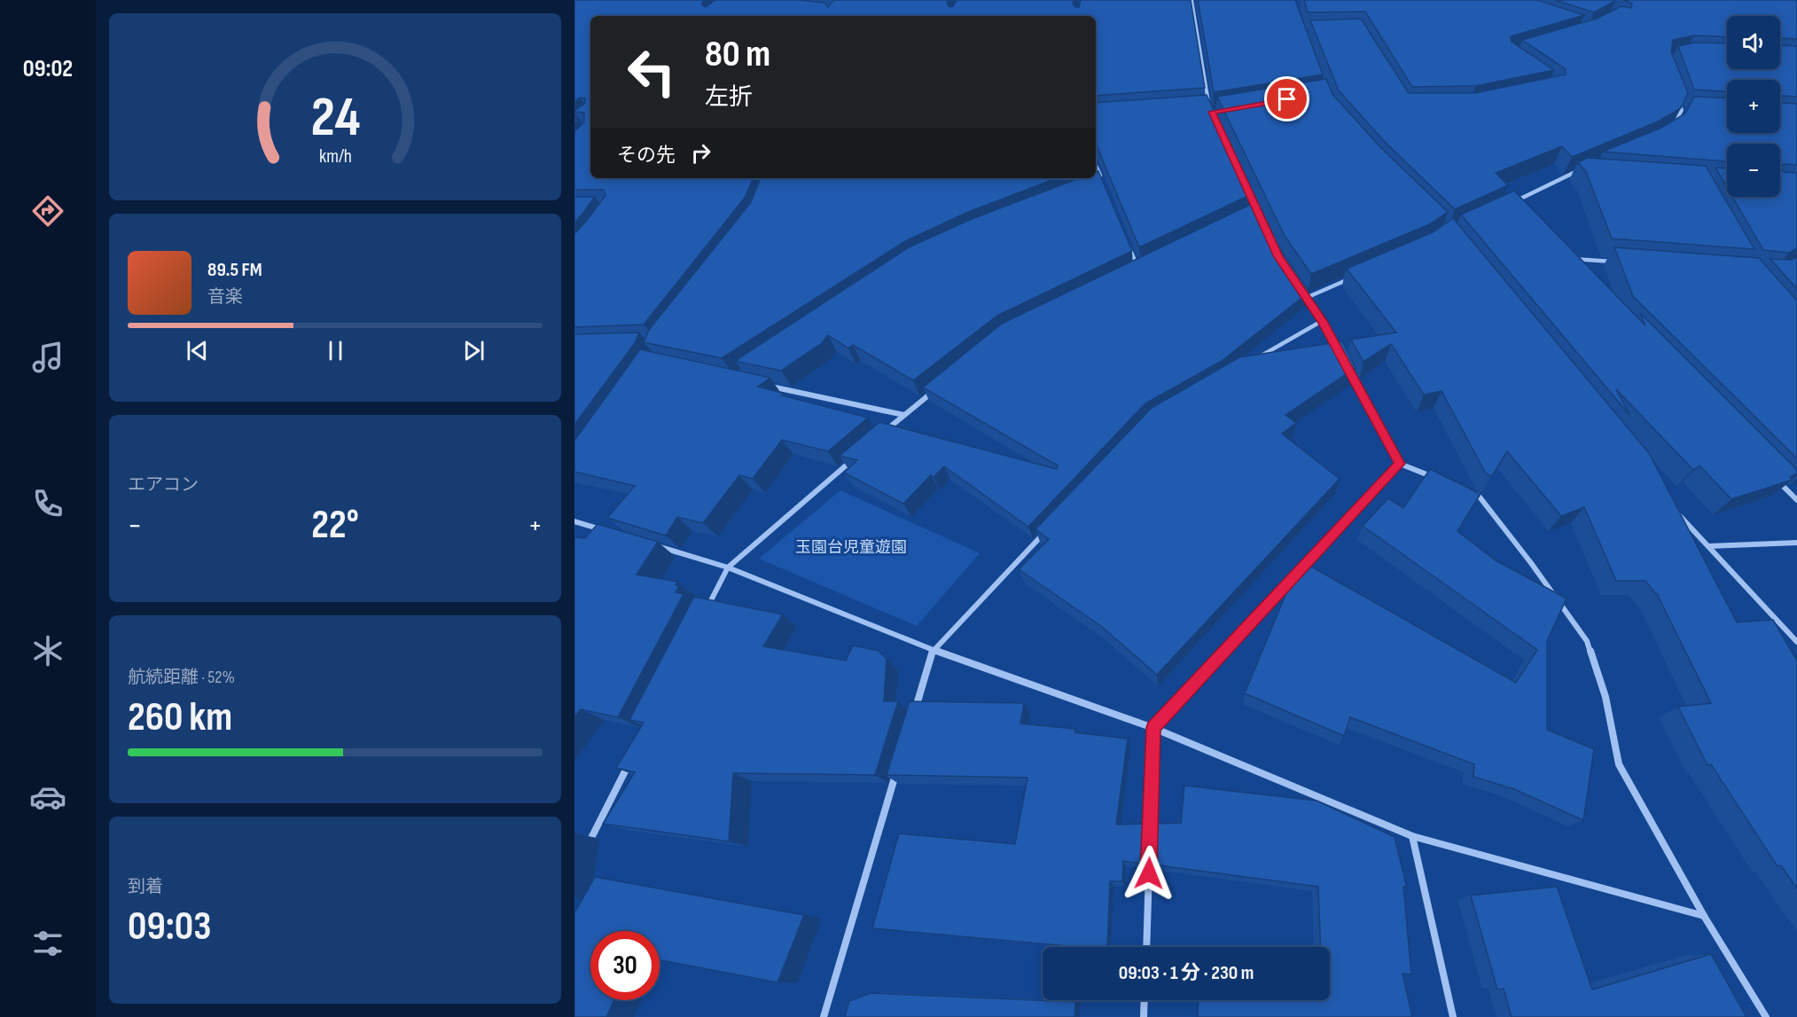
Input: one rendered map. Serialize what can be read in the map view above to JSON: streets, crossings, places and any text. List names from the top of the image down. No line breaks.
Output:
{"parks":["玉園台児童遊園"],"page":{"tabs":"09:02","map_buttons":["+","−"],"turn":["80 m","左折"],"then":"その先","song":["89.5 FM","音楽"],"tile":["エアコン",["航続距離 · 52%","260 km"],["到着","09:03"]],"heat":["−","22°","+"],"limit":"30","trip":"09:03 · 1 分 · 230 m","gauge":["24","km/h"]}}
